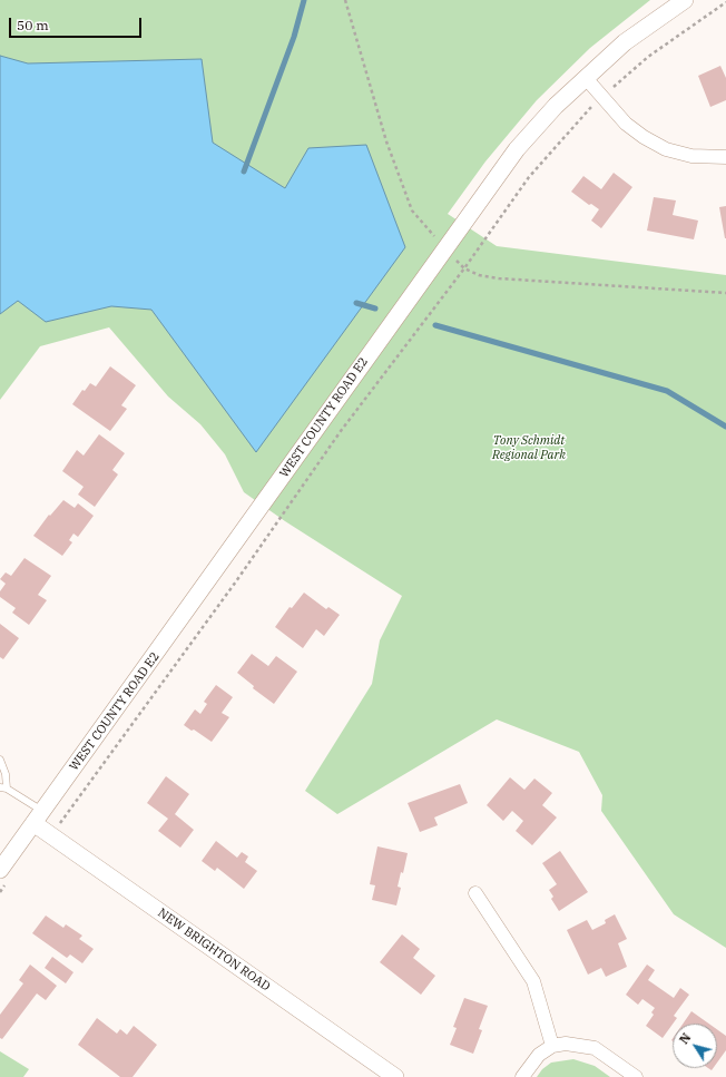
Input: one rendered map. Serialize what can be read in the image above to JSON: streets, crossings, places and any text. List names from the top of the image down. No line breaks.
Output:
{"streets":{"street":["WEST COUNTY ROAD E2","NEW BRIGHTON ROAD"]},"crossings":[["WEST COUNTY ROAD E2","NEW BRIGHTON ROAD"]],"parks":["Tony Schmidt Regional Park"],"scale_bar":"50 m","north":"top left"}
